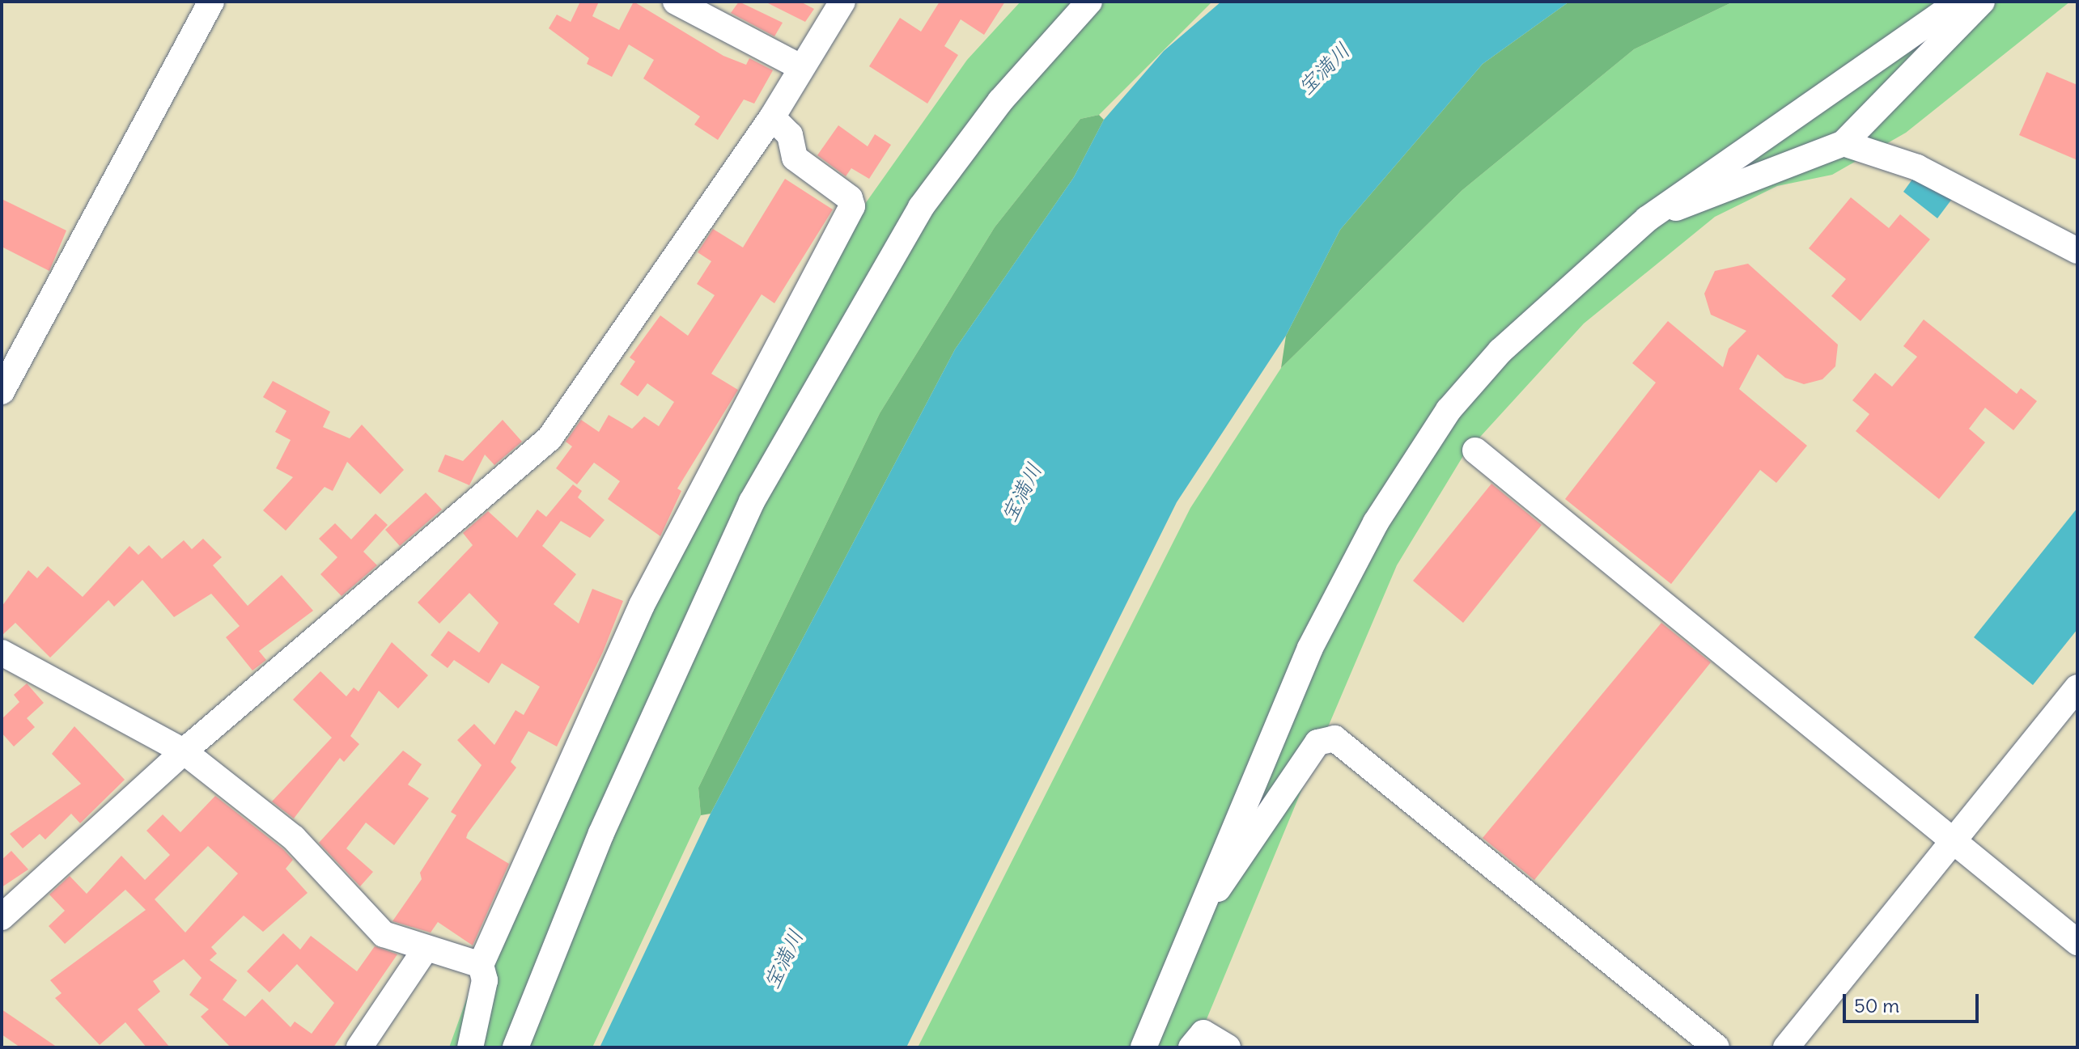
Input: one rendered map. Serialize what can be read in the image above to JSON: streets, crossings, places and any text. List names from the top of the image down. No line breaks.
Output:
{"water":["宝満川"],"scale_bar":"50 m"}
